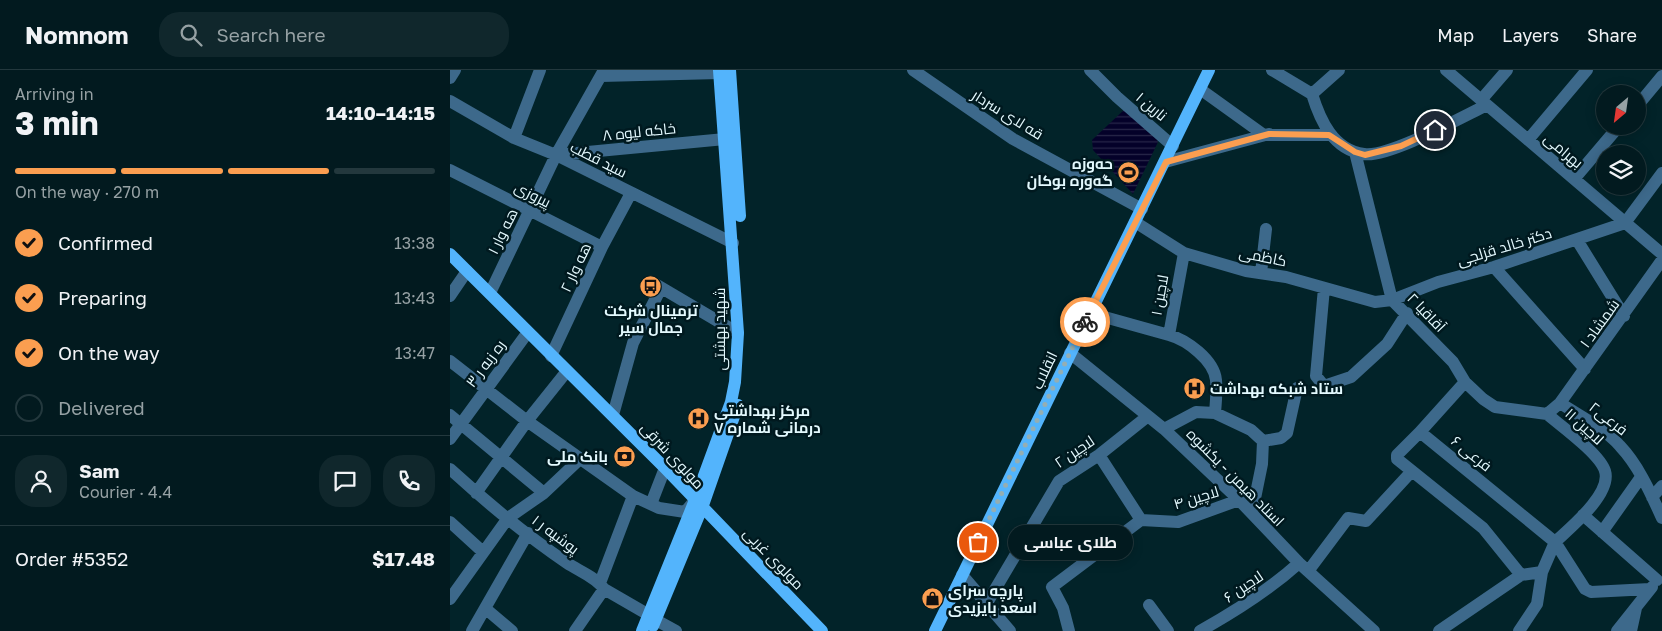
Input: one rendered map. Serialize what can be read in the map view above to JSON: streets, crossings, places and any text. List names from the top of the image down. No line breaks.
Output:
{"streets":{"main road":["شهید بهشتی","انقلاب","مولوی شرقی","مولوی غربی"],"street":["نارین ۱","قه لای سردار","خاکه لیوه ۸","بهرامی","سید قطب","پیروزی","هه وار ۱","دکتر خالد قزلجی","کاظمی","هه وار ۲","لاچین ۱","آقاقیا ۲","شمشاد ۱","ره زبه ر ۳","فرعی۲","لاچین ۱۱","لاچین ۲","فرعی ۶","استاد هیمن - یکشوه","لاچین ۴","۱ پوشپه ر","لاچین ۶"]},"crossings":[["نارین ۱","انقلاب"],["قه لای سردار","انقلاب"],["خاکه لیوه ۸","سید قطب"],["خاکه لیوه ۸","هه وار ۱"],["خاکه لیوه ۸","شهید بهشتی"],["بهرامی","دکتر خالد قزلجی"],["سید قطب","هه وار ۱"],["سید قطب","هه وار ۲"],["سید قطب","شهید بهشتی"],["پیروزی","هه وار ۱"],["پیروزی","هه وار ۲"],["هه وار ۱","مولوی شرقی"],["دکتر خالد قزلجی","کاظمی"],["دکتر خالد قزلجی","آقاقیا ۲"],["کاظمی","لاچین ۱"],["کاظمی","آقاقیا ۲"],["کاظمی","انقلاب"],["هه وار ۲","مولوی شرقی"],["آقاقیا ۲","لاچین ۱۱"],["شمشاد ۱","فرعی۲"],["شهید بهشتی","مولوی شرقی"],["شهید بهشتی","۱ پوشپه ر"],["شهید بهشتی","مولوی غربی"],["ره زبه ر ۳","مولوی شرقی"],["انقلاب","استاد هیمن - یکشوه"],["لاچین ۱۱","فرعی ۶"],["لاچین ۲","استاد هیمن - یکشوه"],["مولوی شرقی","مولوی غربی"],["استاد هیمن - یکشوه","لاچین ۴"],["استاد هیمن - یکشوه","لاچین ۶"]],"places":{"sports":["حه‌وزه گه‌وره بوکان"],"bus stop":["ترمینال شرکت جمال سیر"],"hospital":["ستاد شبکه بهداشت","مرکز بهداشتی درمانی شماره ۷"],"bank":["بانک ملی"],"other":["طلای عباسی"],"shop":["پارچه سرای اسعد بایزیدی"]},"north":"bottom left","page":{"header":"Nomnom","search":"Search here","nav":["Map","Layers","Share"],"heading":["3 min","Arriving in","14:10–14:15"],"panel":["Sam","Courier · 4.4","Order #5352","$17.48"],"bar":"On the way · 270 m","list":[["Confirmed","13:38"],["Preparing","13:43"],["On the way","13:47"],"Delivered"],"bubble":"طلای عباسی"}}
